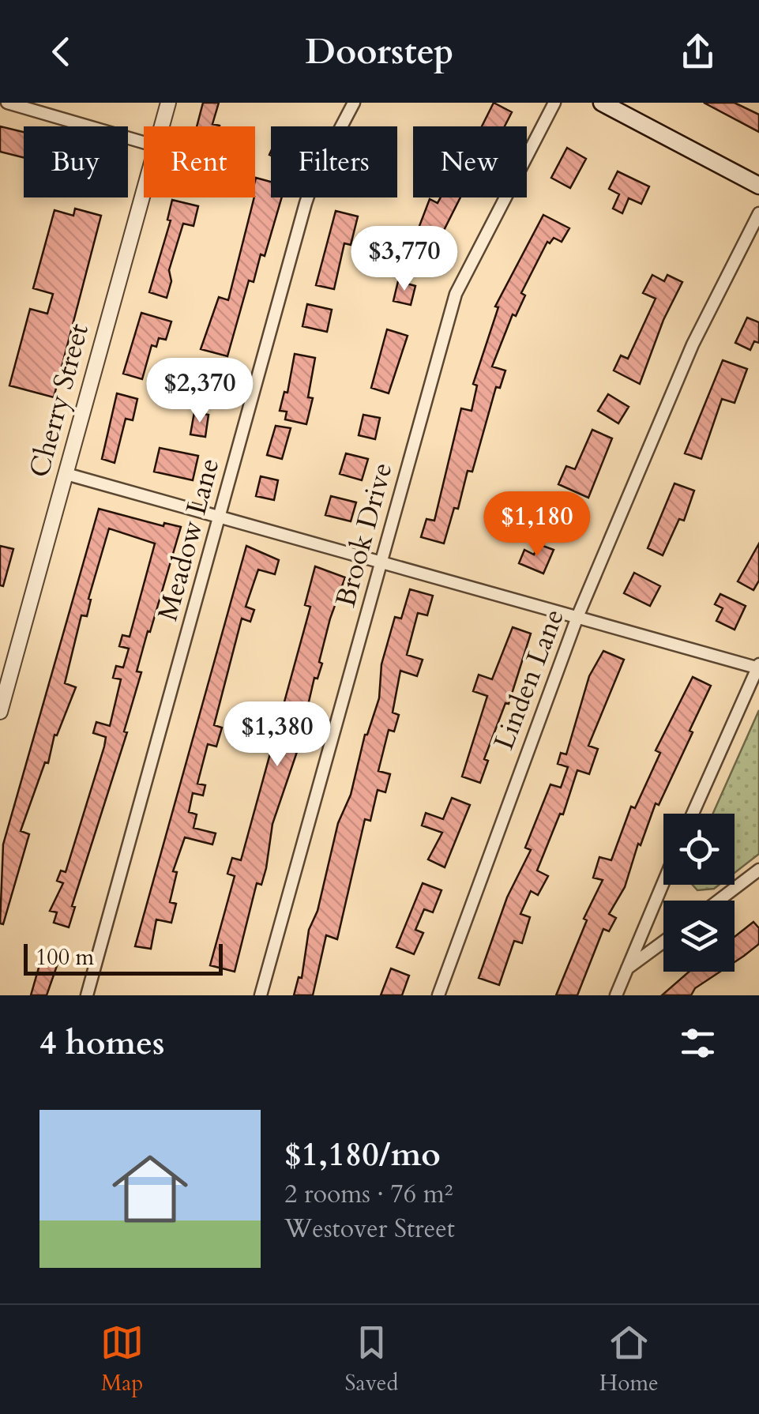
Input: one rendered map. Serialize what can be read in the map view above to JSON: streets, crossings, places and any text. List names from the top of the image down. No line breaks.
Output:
{"streets":{"street":["Cherry Street","Brook Drive","Meadow Lane","Linden Lane"]},"scale_bar":"100 m","page":{"header":"Doorstep","chip":["Buy","Rent","Filters","New"],"price":["$3,770","$2,370","$1,180","$1,380"],"scale":"100 m","heading":"4 homes","list":[{"name":"$1,180/mo","note":"2 rooms · 76 m² · Westover Street"}],"tabs":["Map","Saved","Home"]}}
